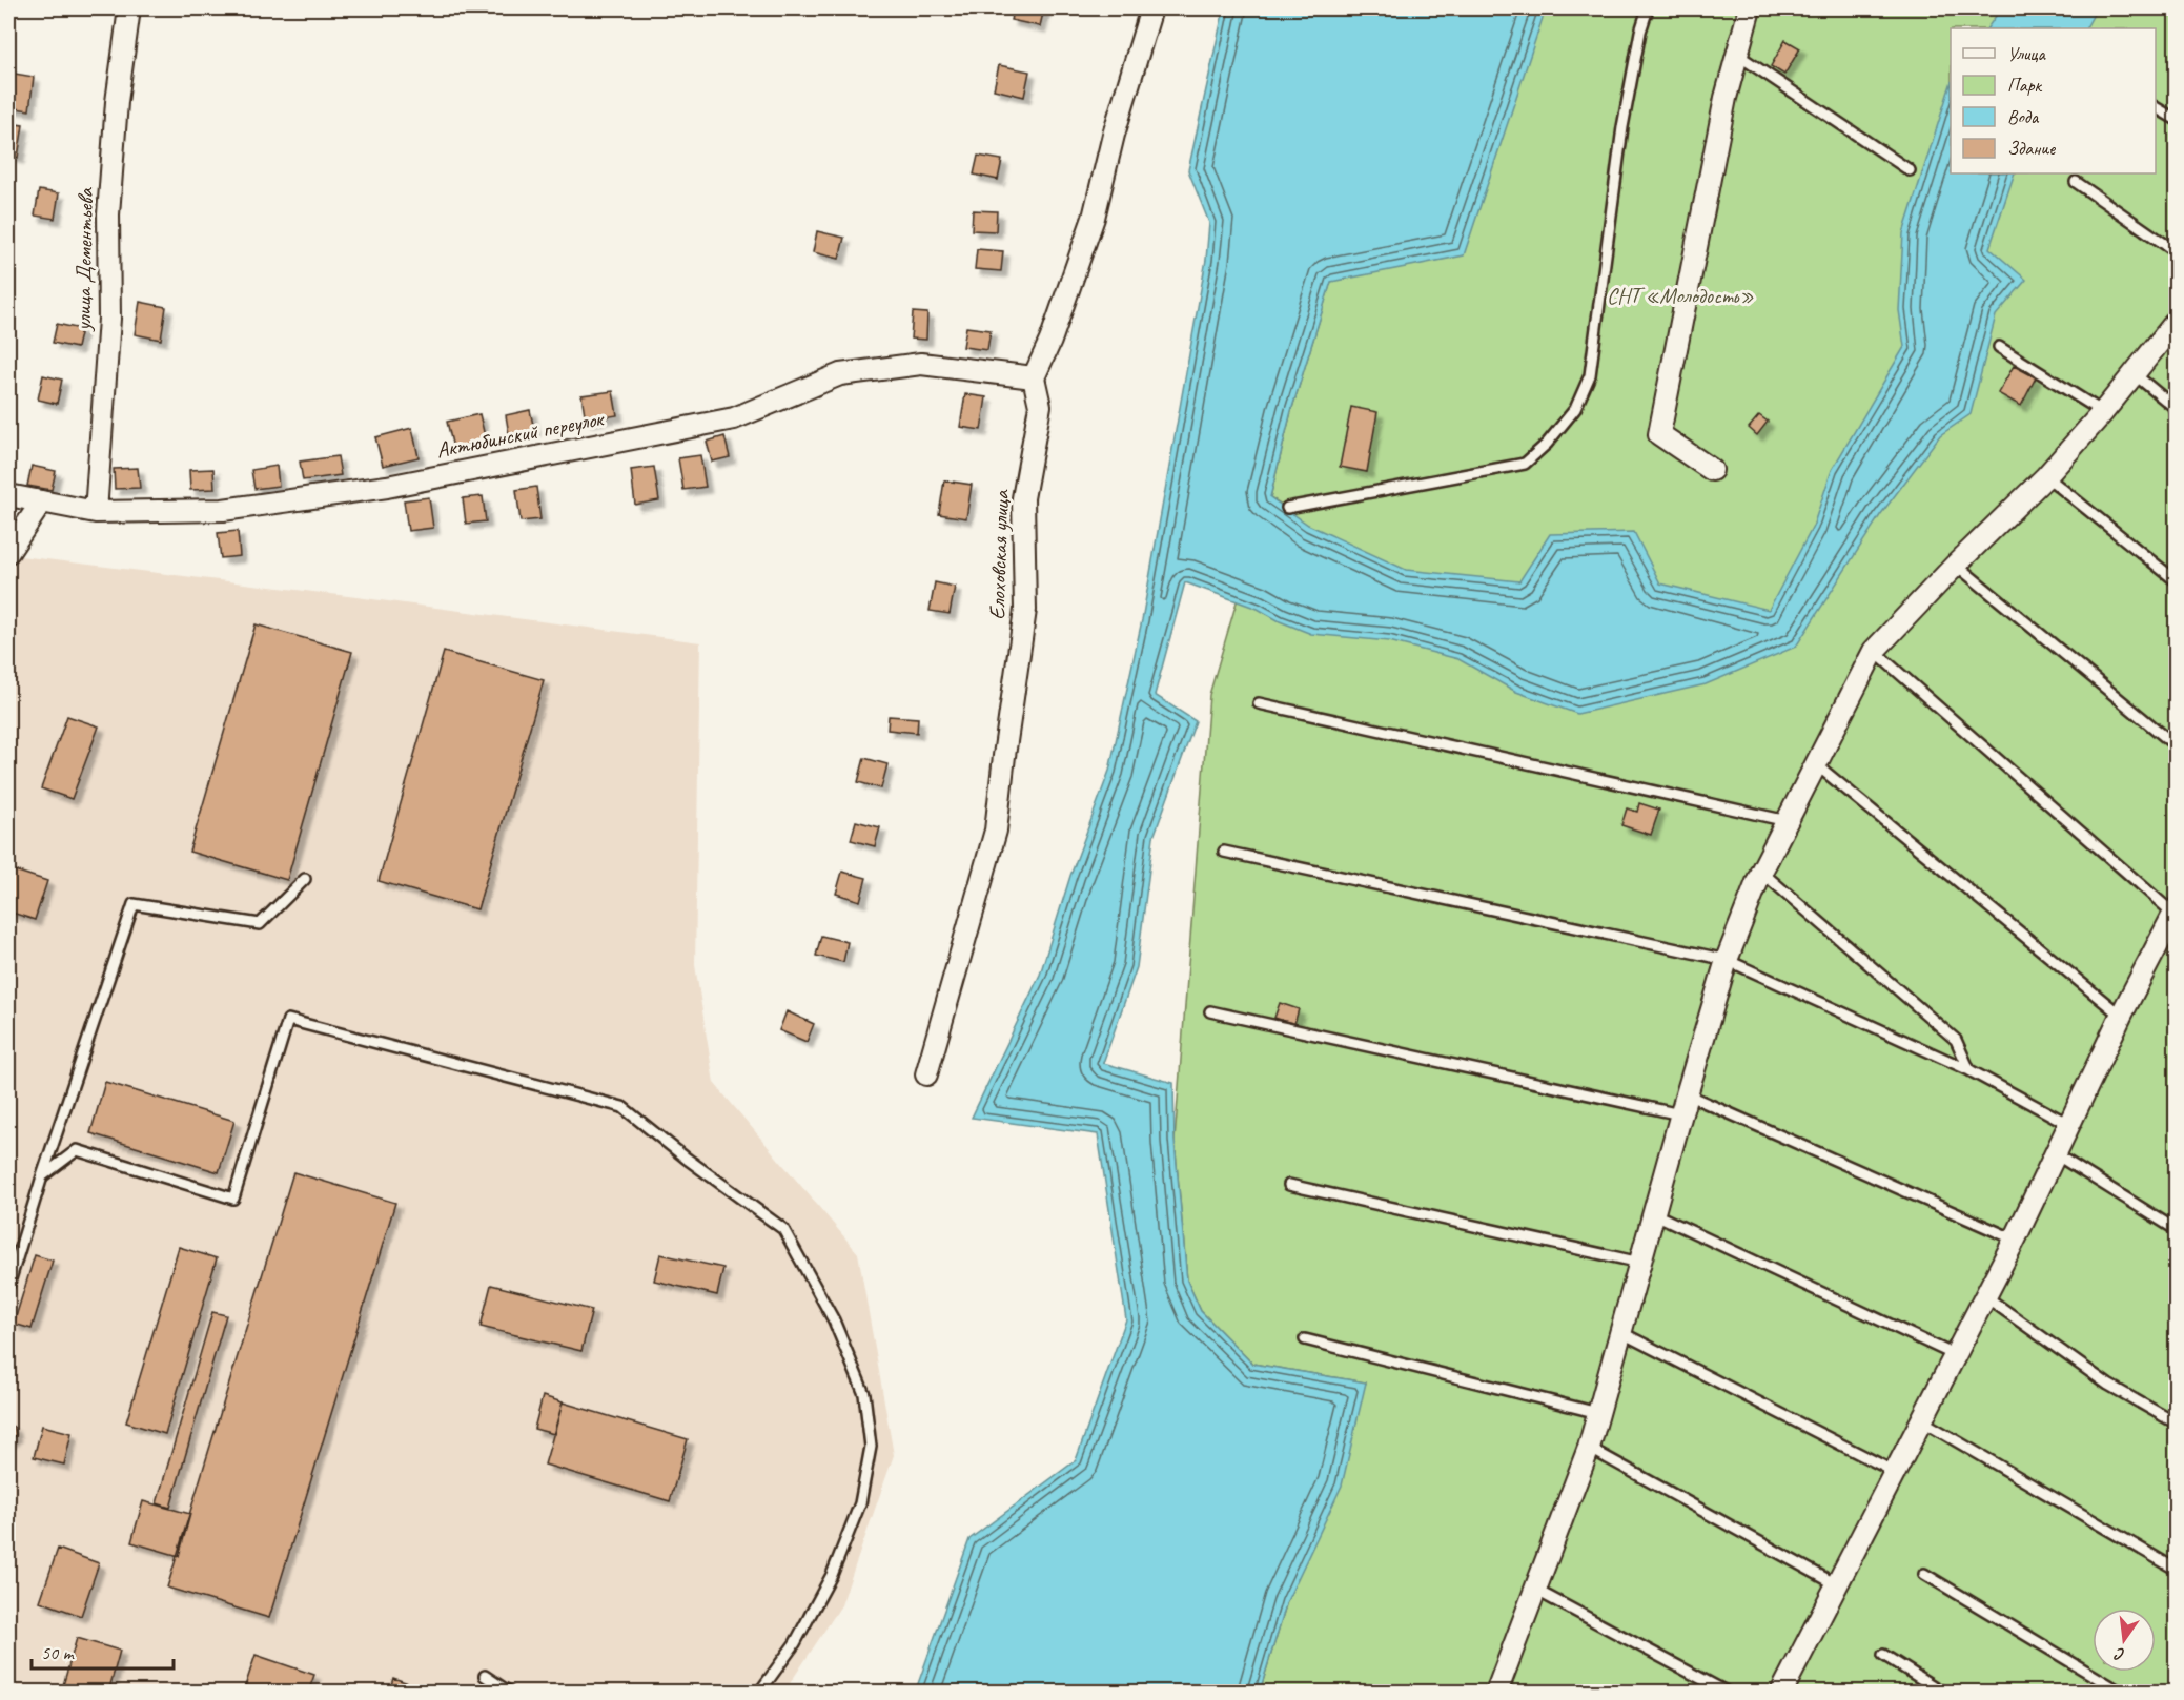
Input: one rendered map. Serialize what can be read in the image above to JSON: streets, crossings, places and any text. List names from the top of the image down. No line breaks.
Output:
{"streets":{"street":["улица Дементьева","Актюбинский переулок","Елоховская улица"]},"crossings":[["улица Дементьева","Актюбинский переулок"],["Актюбинский переулок","Елоховская улица"]],"parks":["СНТ «Молодость»"],"legend":["Улица","Парк","Вода","Здание"],"scale_bar":"50 m","north":"bottom"}
